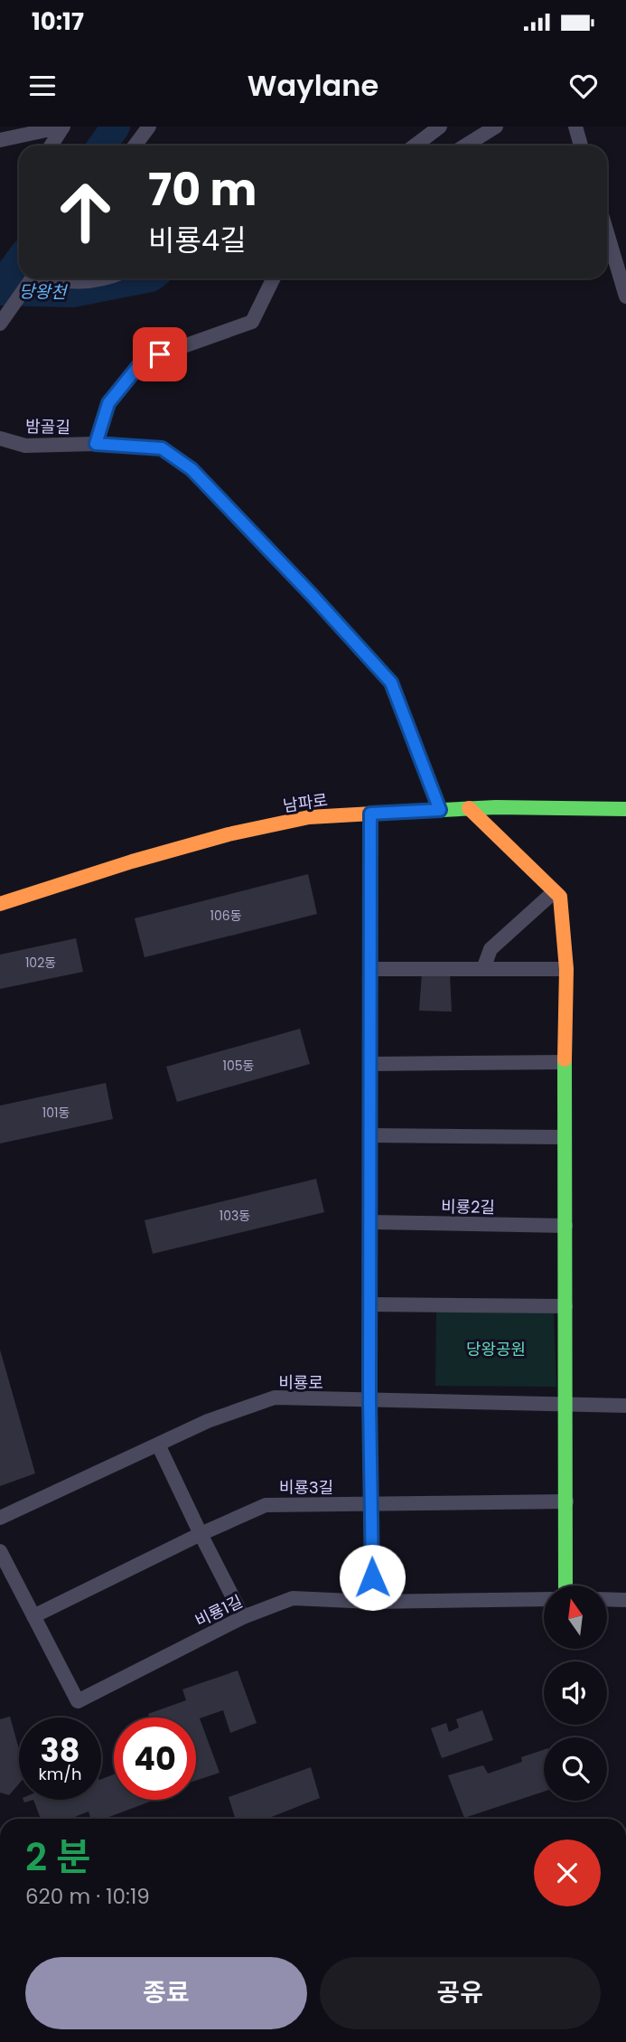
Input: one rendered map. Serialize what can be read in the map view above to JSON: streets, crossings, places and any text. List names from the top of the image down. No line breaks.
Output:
{"streets":{"street":["밤골길","남파로","비룡2길","비룡로","비룡3길","비룡1길"]},"crossings":[["밤골길","남파로"],["비룡3길","비룡1길"]],"water":["당왕천"],"parks":["당왕공원"],"house_numbers":["106동","102동","105동","101동","103동"],"north":"top","page":{"status":"10:17","header":"Waylane","turn":["70 m","비룡4길"],"speed":"38 km/h","limit":"40","heading":["2 분","620 m · 10:19"],"buttons":["종료","공유"]}}
